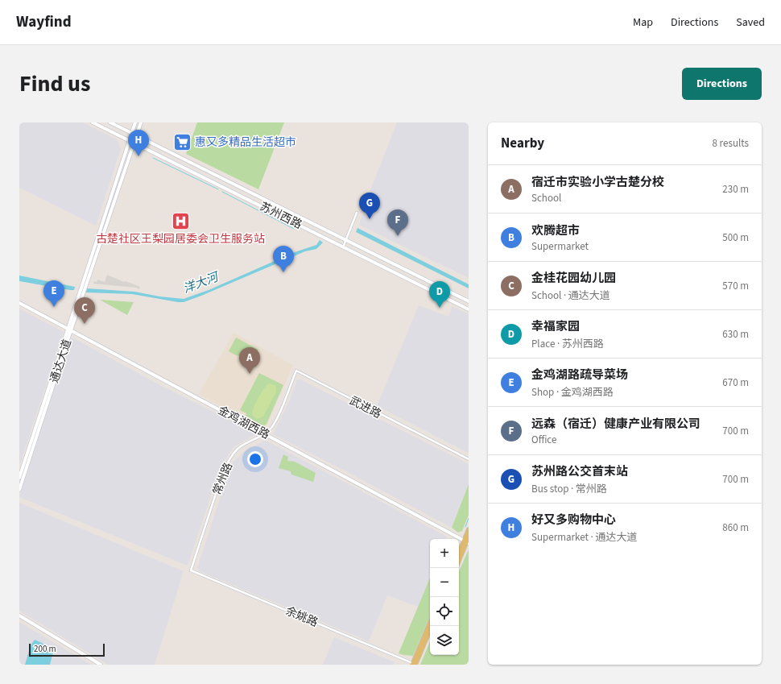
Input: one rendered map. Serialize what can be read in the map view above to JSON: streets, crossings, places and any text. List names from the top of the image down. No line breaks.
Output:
{"streets":{"main road":["苏州西路","通达大道","金鸡湖西路"],"street":["武进路","常州路","余姚路"]},"crossings":[["苏州西路","通达大道"],["通达大道","金鸡湖西路"],["武进路","常州路"],["金鸡湖西路","常州路"],["常州路","余姚路"]],"water":["洋大河"],"places":{"supermarket":["惠又多精品生活超市"],"hospital":["古楚社区王梨园居委会卫生服务站"]},"scale_bar":"200 m","page":{"header":"Wayfind","nav":["Map","Directions","Saved"],"title":"Find us","buttons":"Directions","heading":["Nearby","8 results"],"pins":["H","G","F","B","E","D","C","A"],"list":[{"mark":"A","name":"宿迁市实验小学古楚分校","note":"School","value":"230 m"},{"mark":"B","name":"欢腾超市","note":"Supermarket","value":"500 m"},{"mark":"C","name":"金桂花园幼儿园","note":"School · 通达大道","value":"570 m"},{"mark":"D","name":"幸福家园","note":"Place · 苏州西路","value":"630 m"},{"mark":"E","name":"金鸡湖路疏导菜场","note":"Shop · 金鸡湖西路","value":"670 m"},{"mark":"F","name":"远森（宿迁）健康产业有限公司","note":"Office","value":"700 m"},{"mark":"G","name":"苏州路公交首末站","note":"Bus stop · 常州路","value":"700 m"},{"mark":"H","name":"好又多购物中心","note":"Supermarket · 通达大道","value":"860 m"}],"map_buttons":["+","−"],"scale":"200 m"}}
